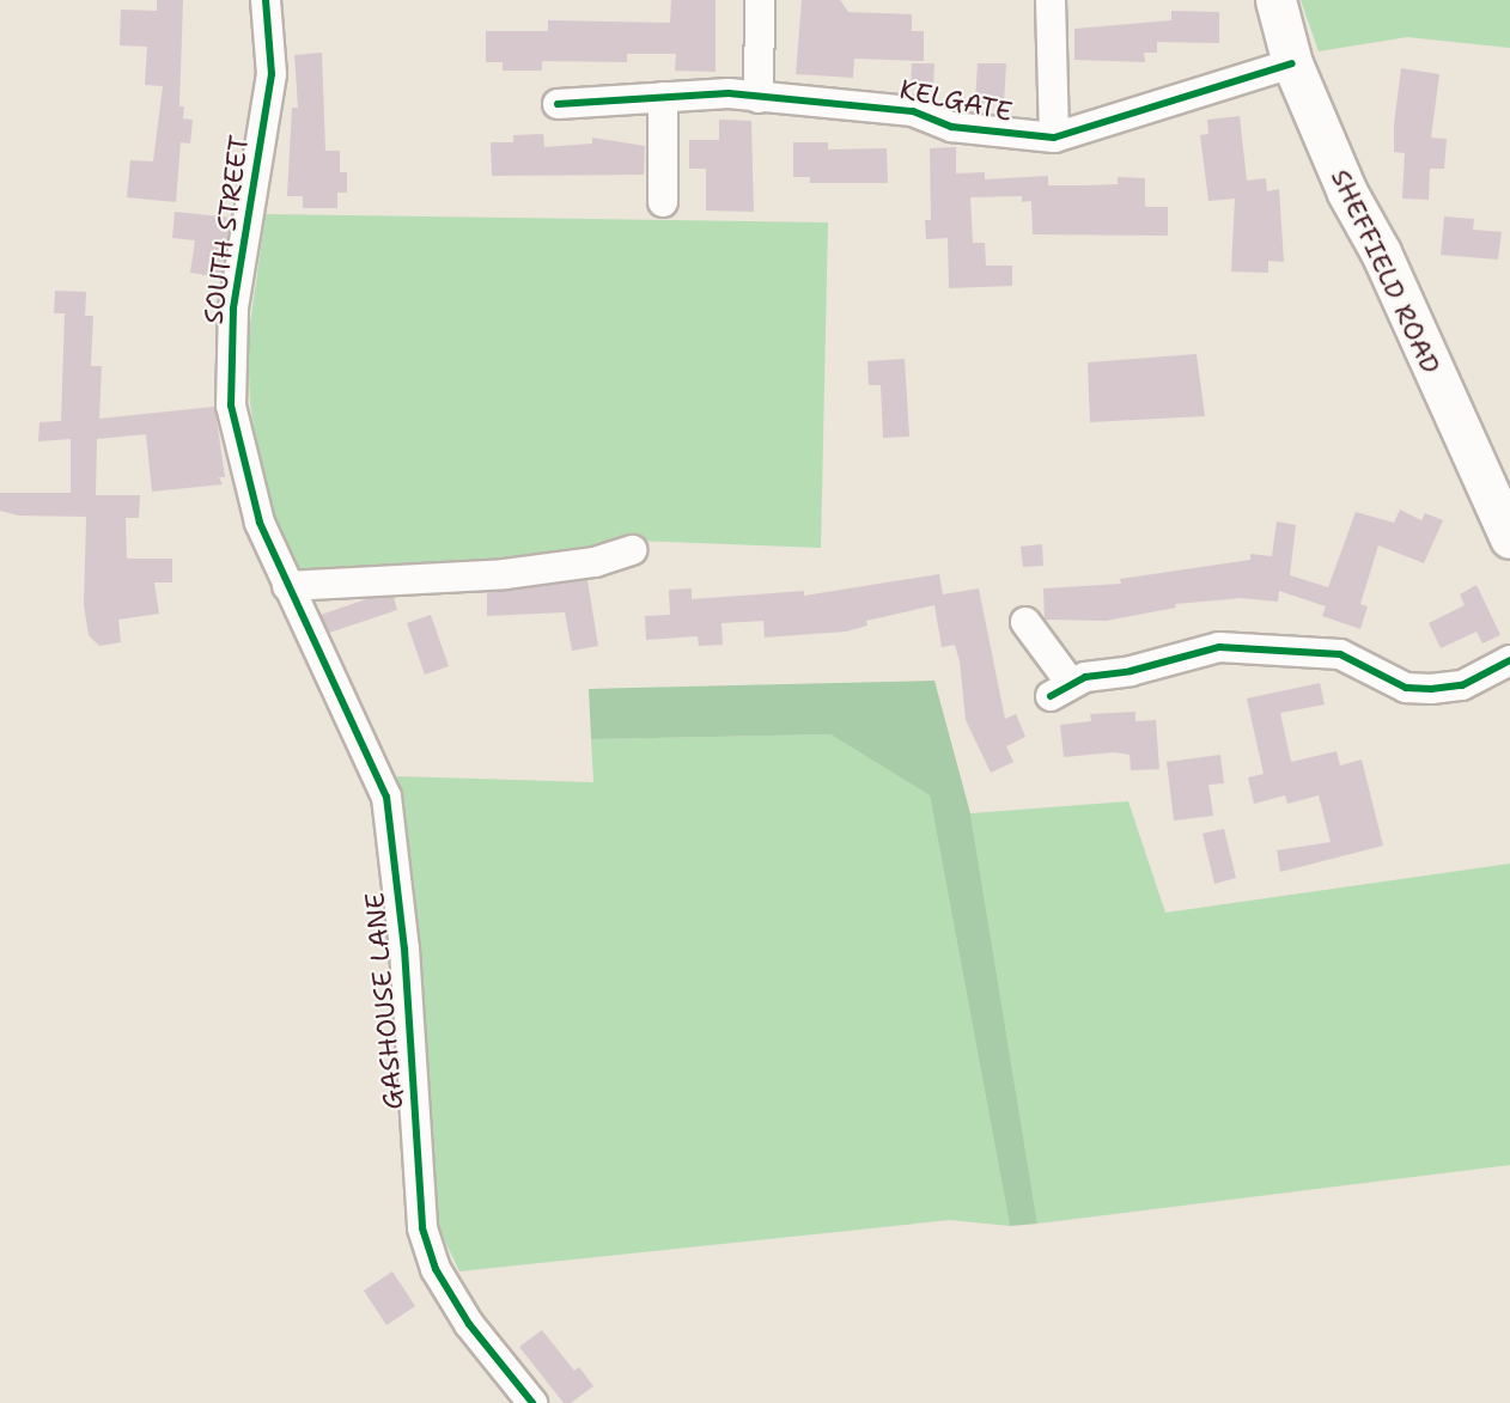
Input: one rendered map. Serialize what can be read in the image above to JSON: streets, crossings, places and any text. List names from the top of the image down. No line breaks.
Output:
{"streets":{"main road":["SHEFFIELD ROAD"],"street":["KELGATE","SOUTH STREET","GASHOUSE LANE"]},"crossings":[["KELGATE","SHEFFIELD ROAD"],["SOUTH STREET","GASHOUSE LANE"]]}
